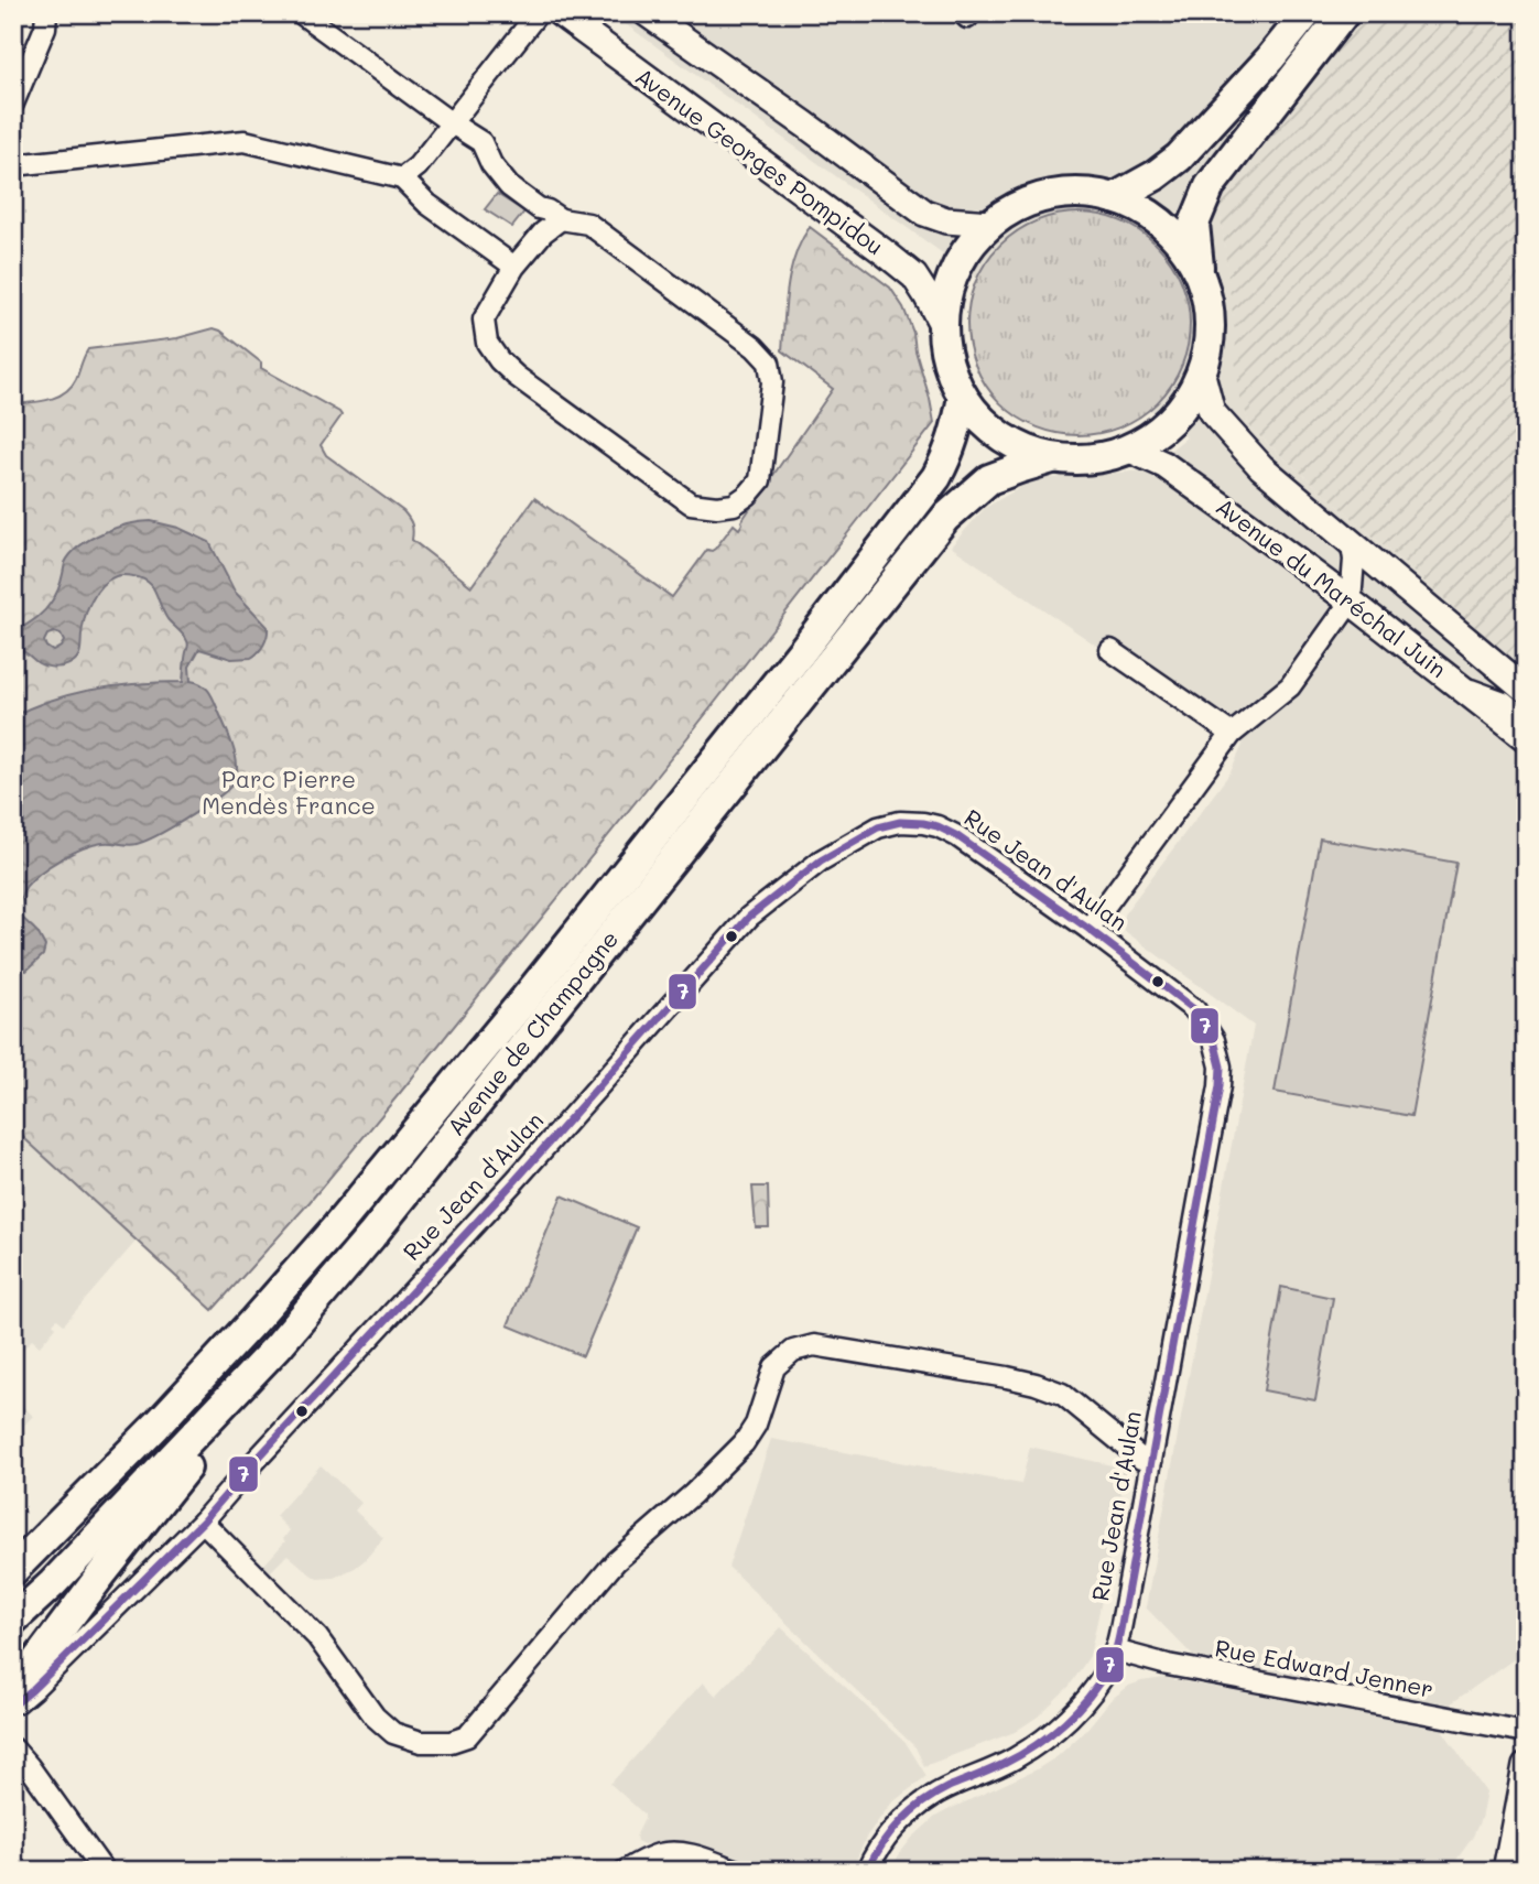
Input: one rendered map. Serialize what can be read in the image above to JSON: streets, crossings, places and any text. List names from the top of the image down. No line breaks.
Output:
{"streets":{"main road":["Avenue Georges Pompidou","Avenue du Maréchal Juin","Avenue de Champagne"],"street":["Rue Jean d'Aulan","Rue Edward Jenner"]},"crossings":[["Avenue Georges Pompidou","Avenue du Maréchal Juin"],["Avenue Georges Pompidou","Avenue de Champagne"],["Avenue du Maréchal Juin","Avenue de Champagne"],["Rue Jean d'Aulan","Rue Edward Jenner"]],"parks":["Parc Pierre Mendès France"],"lines":["transit line 7"]}
